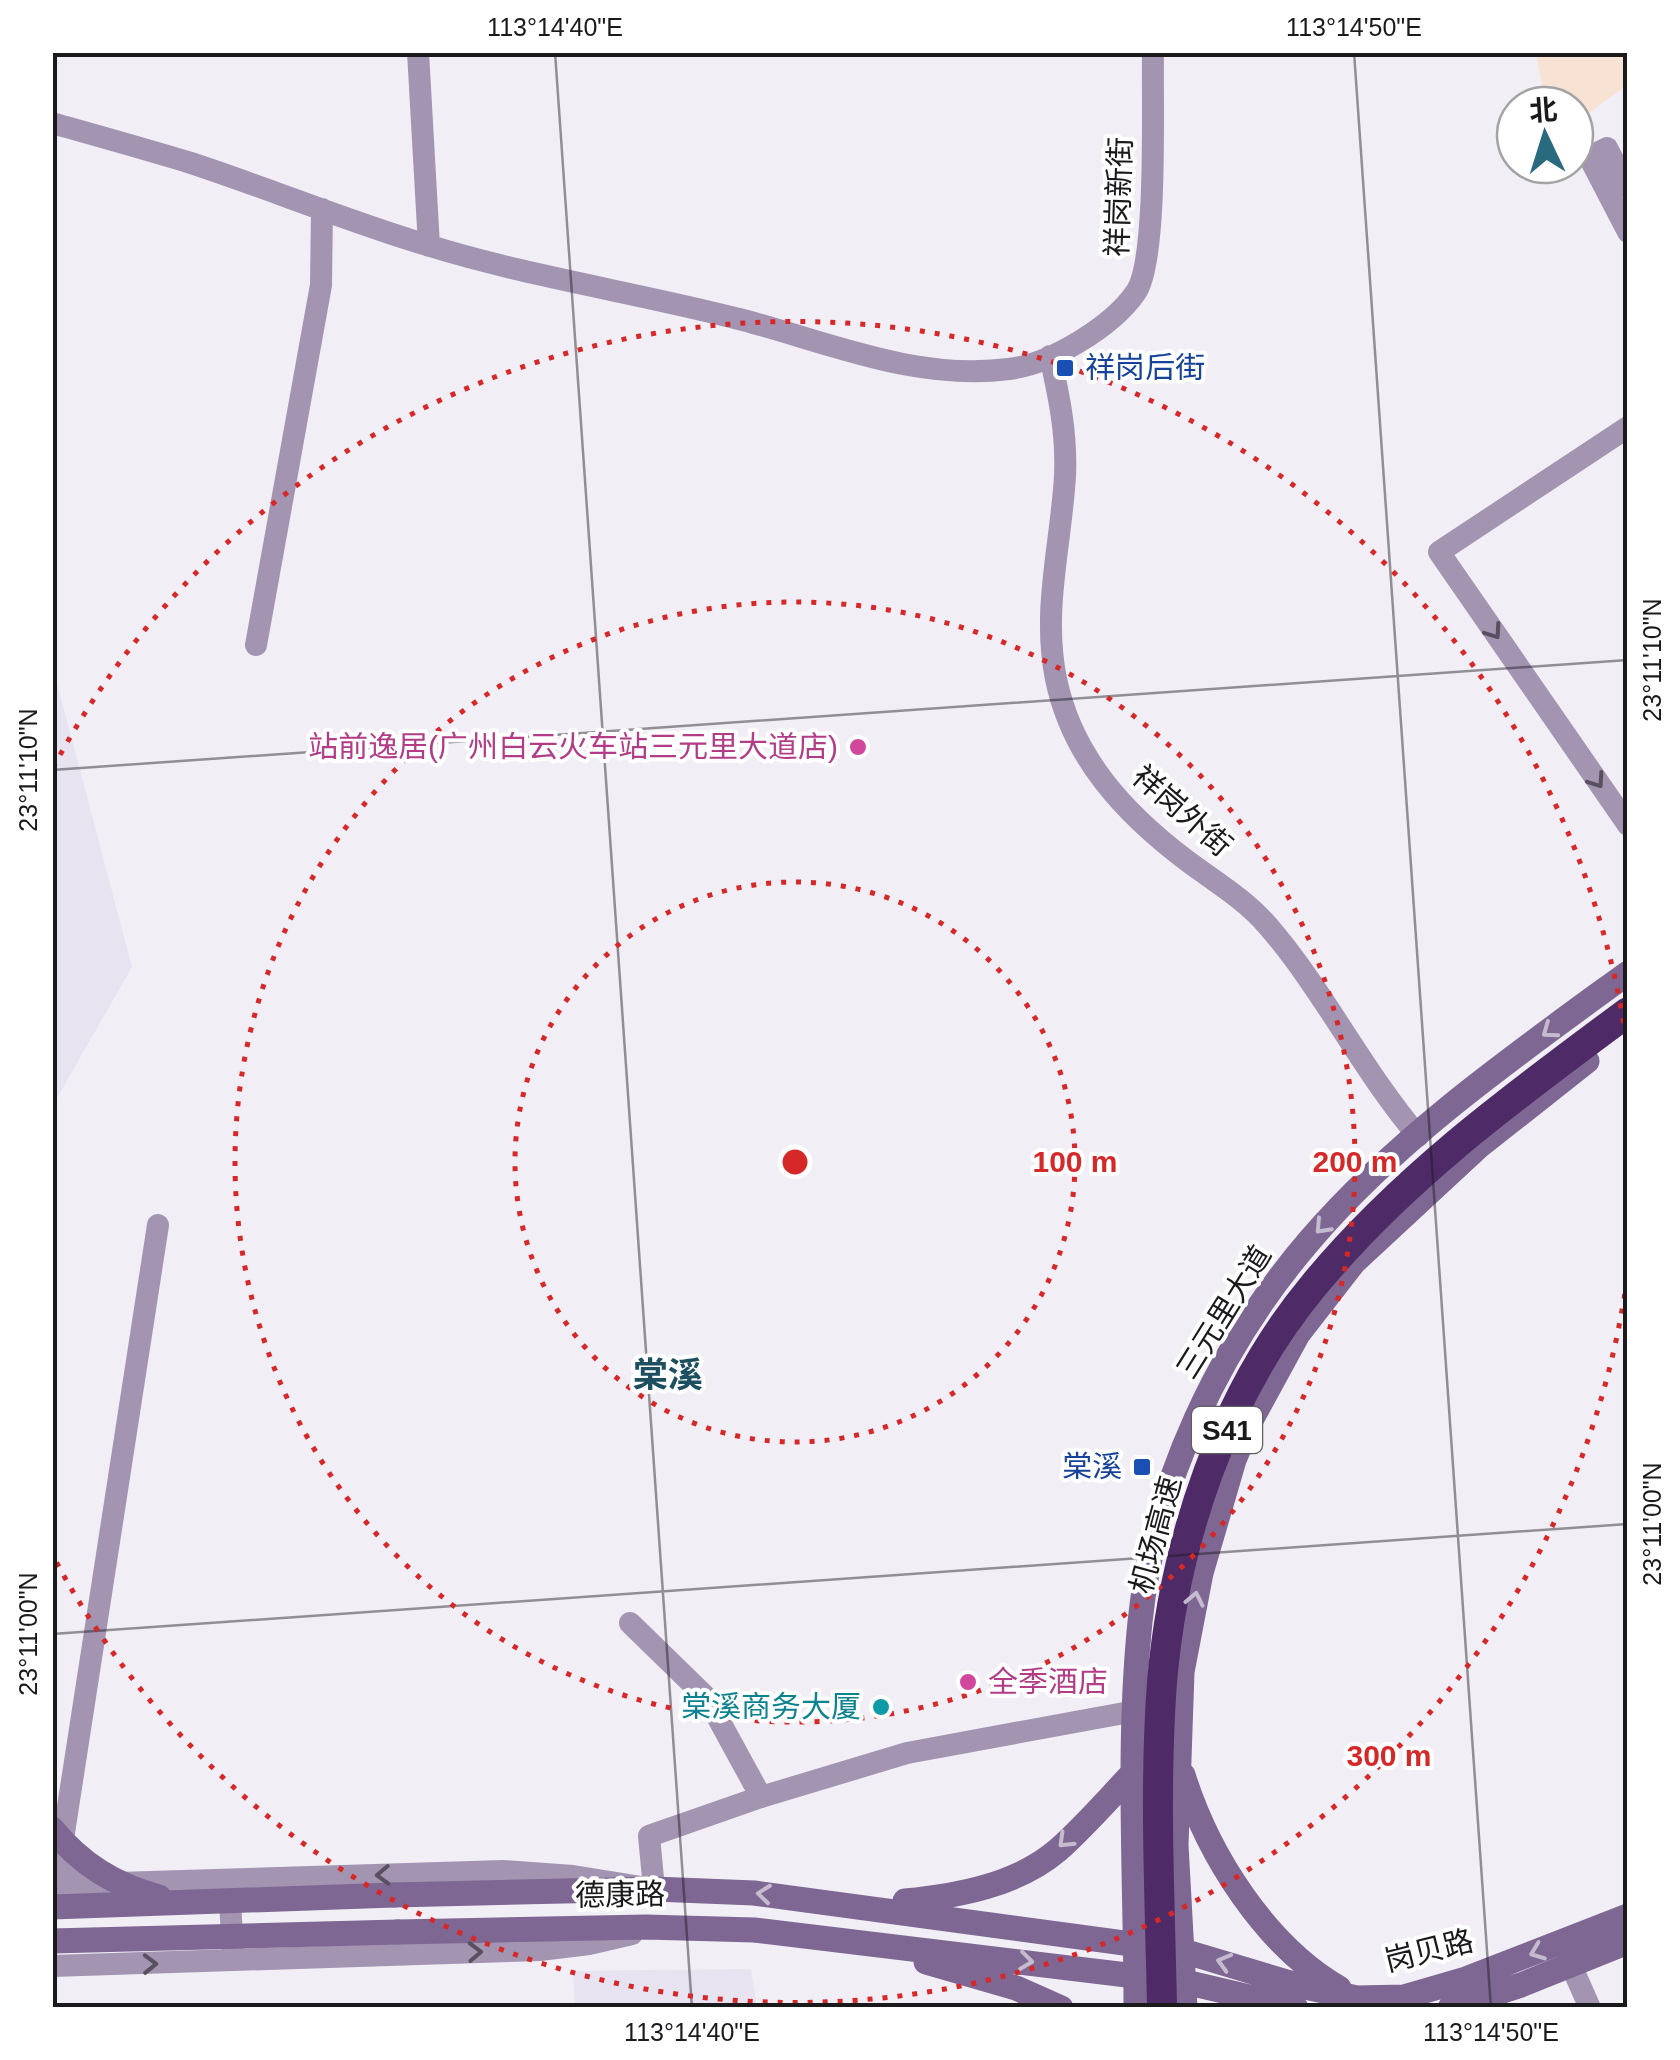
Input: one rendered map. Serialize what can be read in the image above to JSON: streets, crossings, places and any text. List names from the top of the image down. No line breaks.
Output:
{"streets":{"highway":["S41","机场高速"],"main road":["三元里大道","德康路","岗贝路"],"street":["祥岗新街","祥岗外街"]},"crossings":[["祥岗新街","祥岗外街"],["祥岗外街","三元里大道"],["三元里大道","德康路"],["德康路","岗贝路"]],"districts":["棠溪"],"places":{"transit":["祥岗后街","棠溪"],"other":["站前逸居(广州白云火车站三元里大道店)","全季酒店","棠溪商务大厦"]},"north":"top","coordinates":["113°14'40\"E","113°14'50\"E","23°11'10\"N","23°11'00\"N"],"rings":["100 m","200 m","300 m"]}
